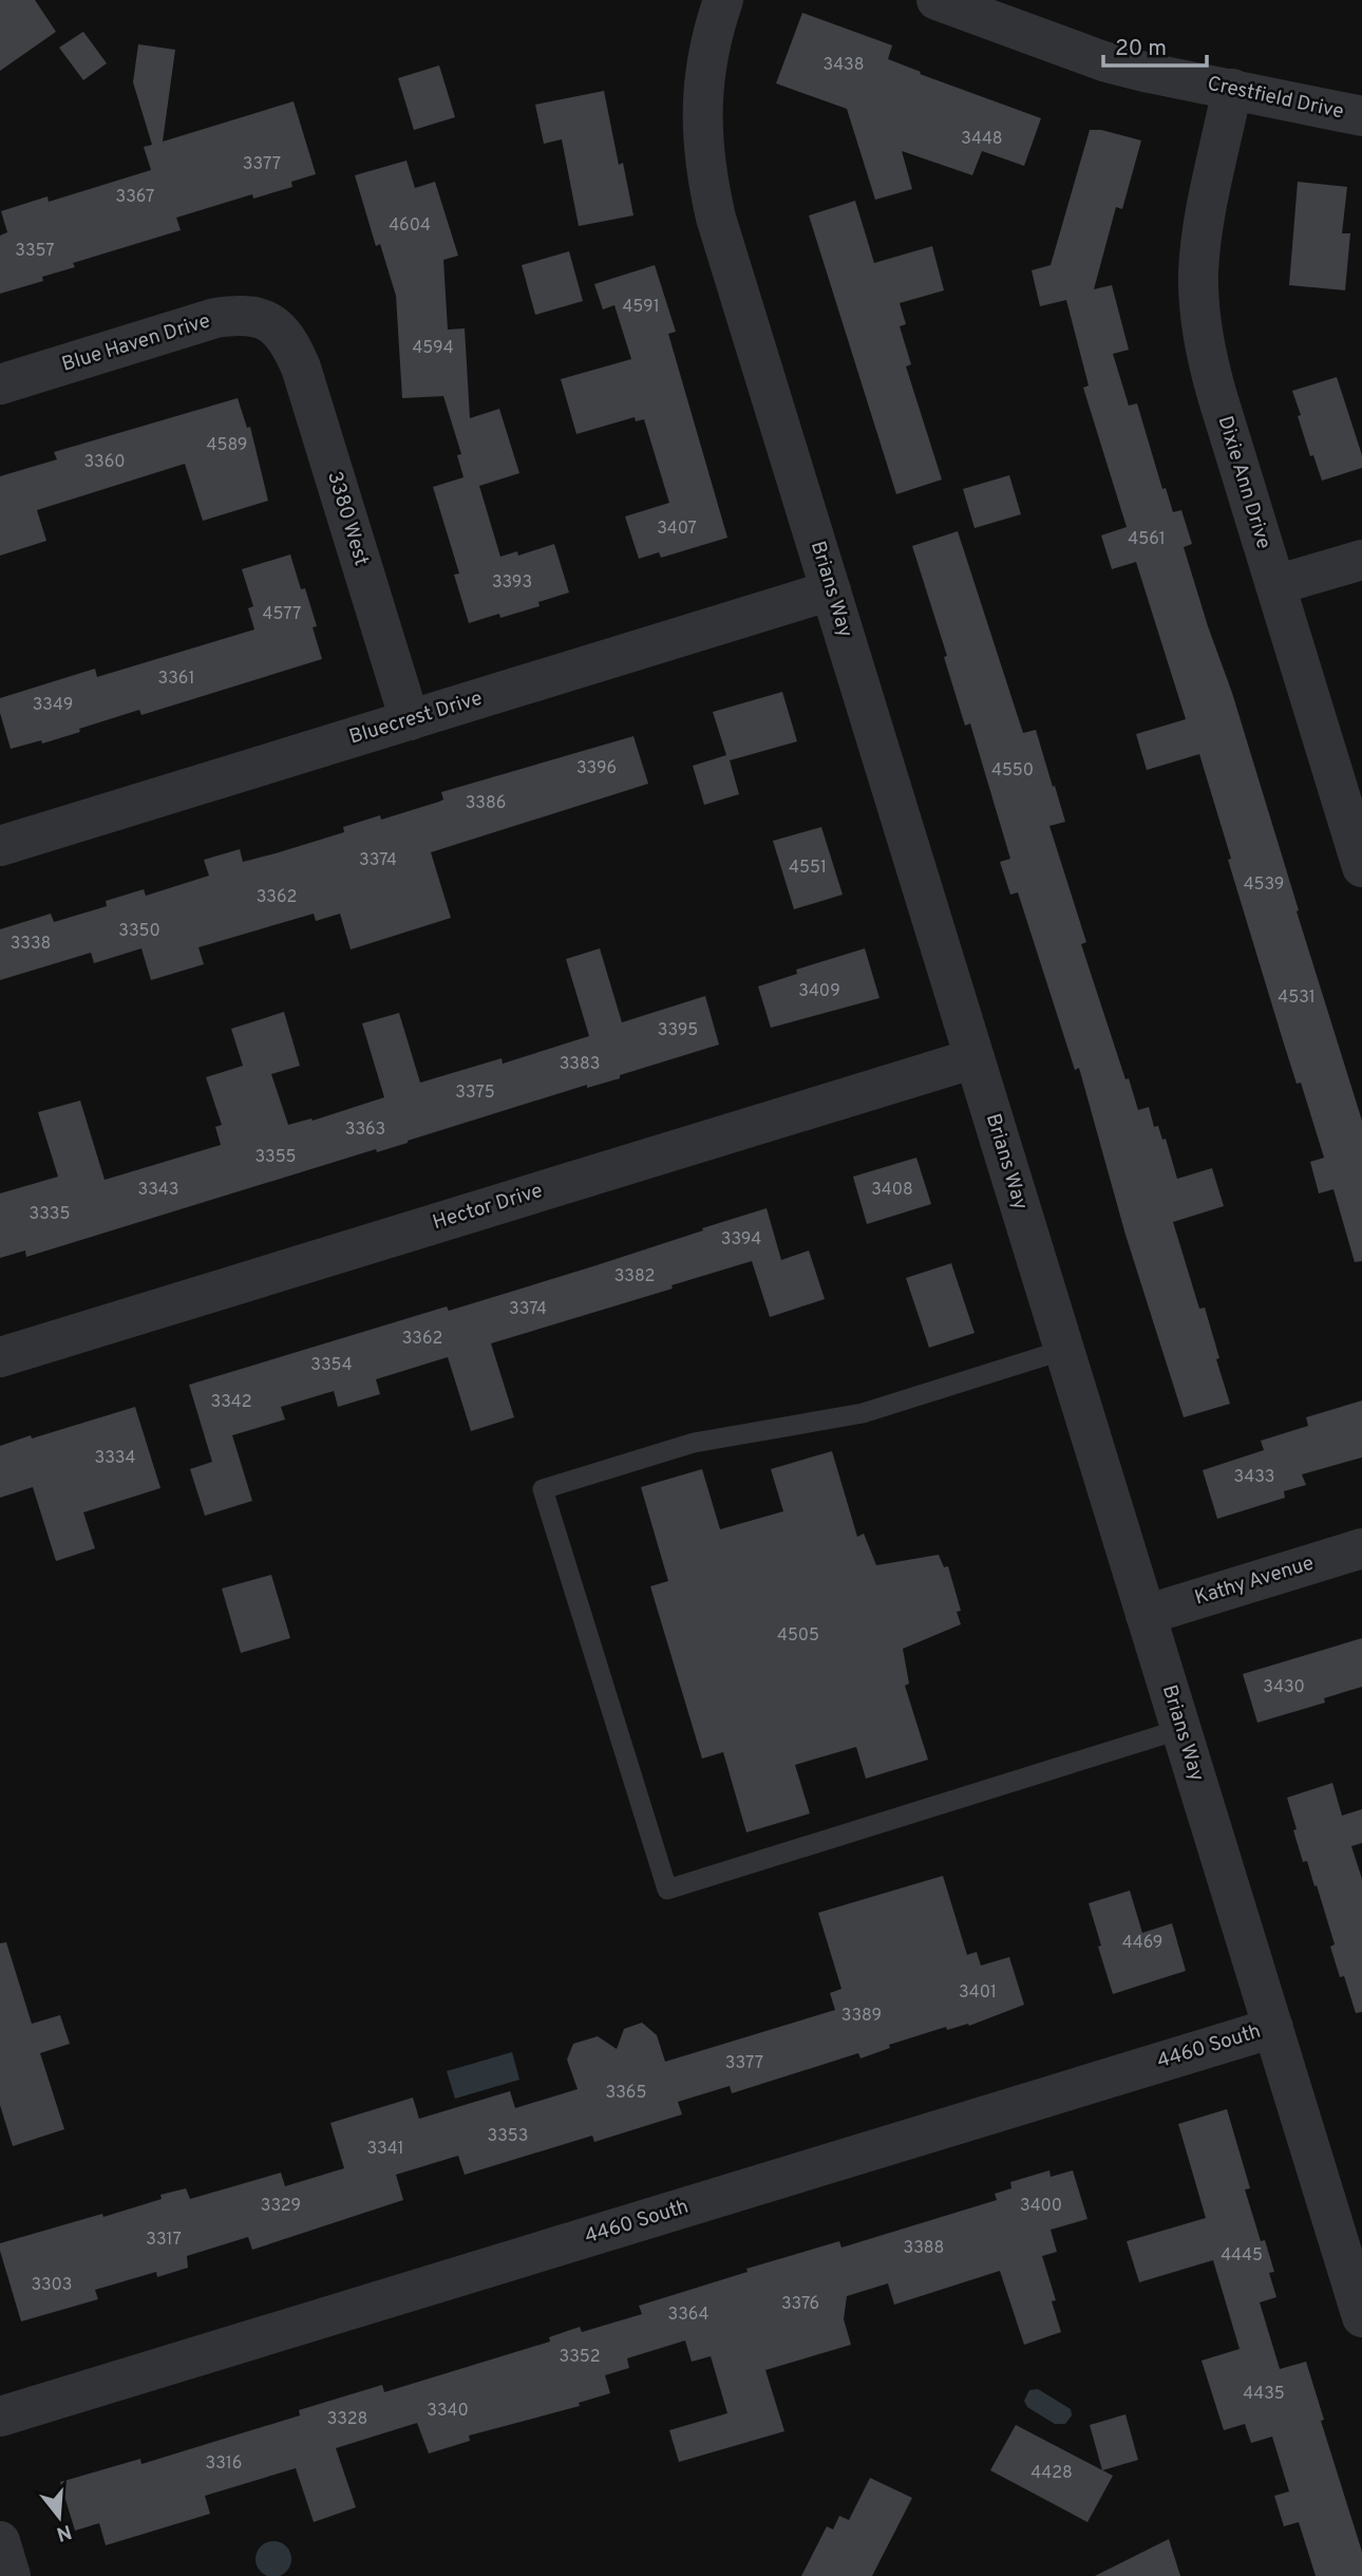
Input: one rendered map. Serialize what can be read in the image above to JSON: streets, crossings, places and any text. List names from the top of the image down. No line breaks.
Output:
{"streets":{"street":["Crestfield Drive","Blue Haven Drive","Dixie Ann Drive","3380 West","Brians Way","Bluecrest Drive","Hector Drive","Kathy Avenue","4460 South"]},"crossings":[["Crestfield Drive","Dixie Ann Drive"],["Blue Haven Drive","3380 West"],["3380 West","Bluecrest Drive"],["Brians Way","Bluecrest Drive"],["Brians Way","Hector Drive"],["Brians Way","Kathy Avenue"],["Brians Way","4460 South"]],"house_numbers":["3438","3448","3377","3367","4604","3357","4591","4594","4589","3360","3407","4561","3393","4577","3361","3349","3396","4550","3386","3374","4551","4539","3362","3350","3338","3409","4531","3395","3383","3375","3363","3355","3343","3408","3335","3394","3382","3374","3362","3354","3342","3334","3433","4505","3430","4469","3401","3389","3377","3365","3353","3341","3329","3400","3317","3388","4445","3303","3376","3364","3352","4435","3340","3328","3316","4428"],"scale_bar":"20 m","north":"bottom"}
